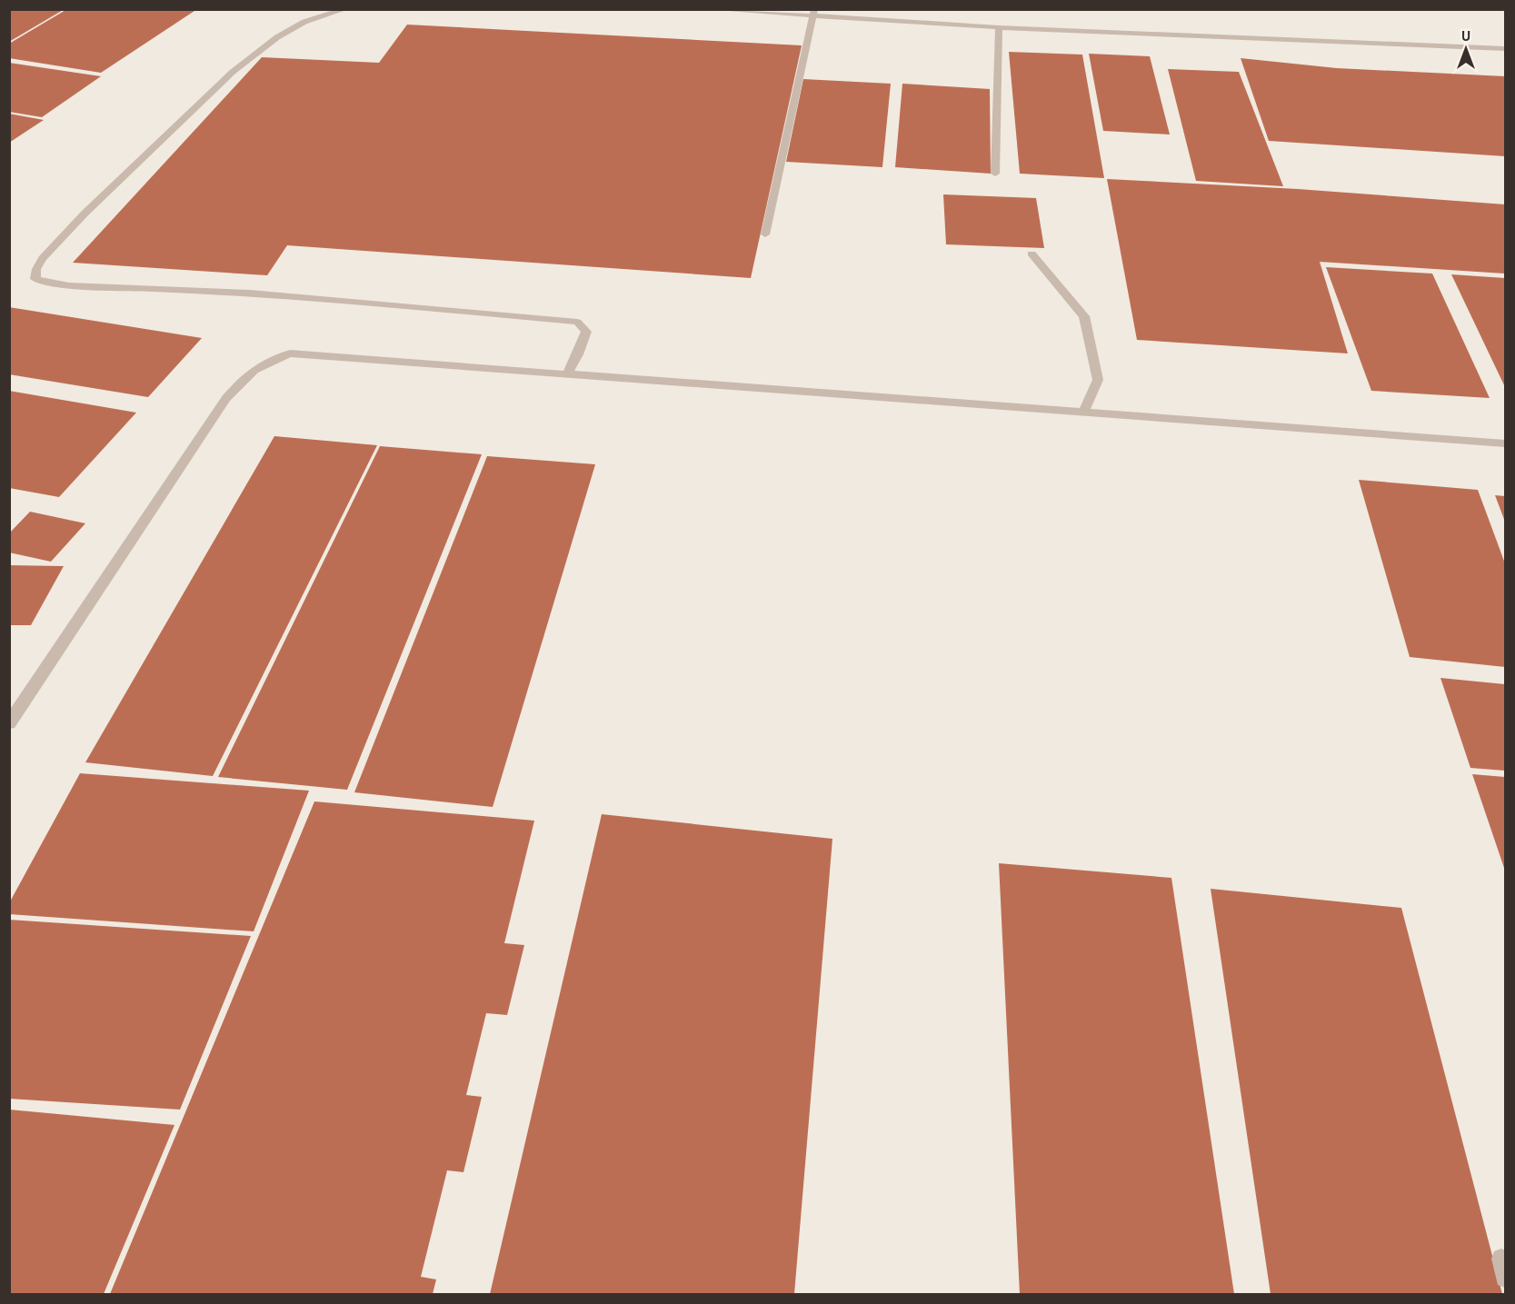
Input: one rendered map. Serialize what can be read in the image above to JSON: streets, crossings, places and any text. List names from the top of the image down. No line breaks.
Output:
{"north":"top"}
